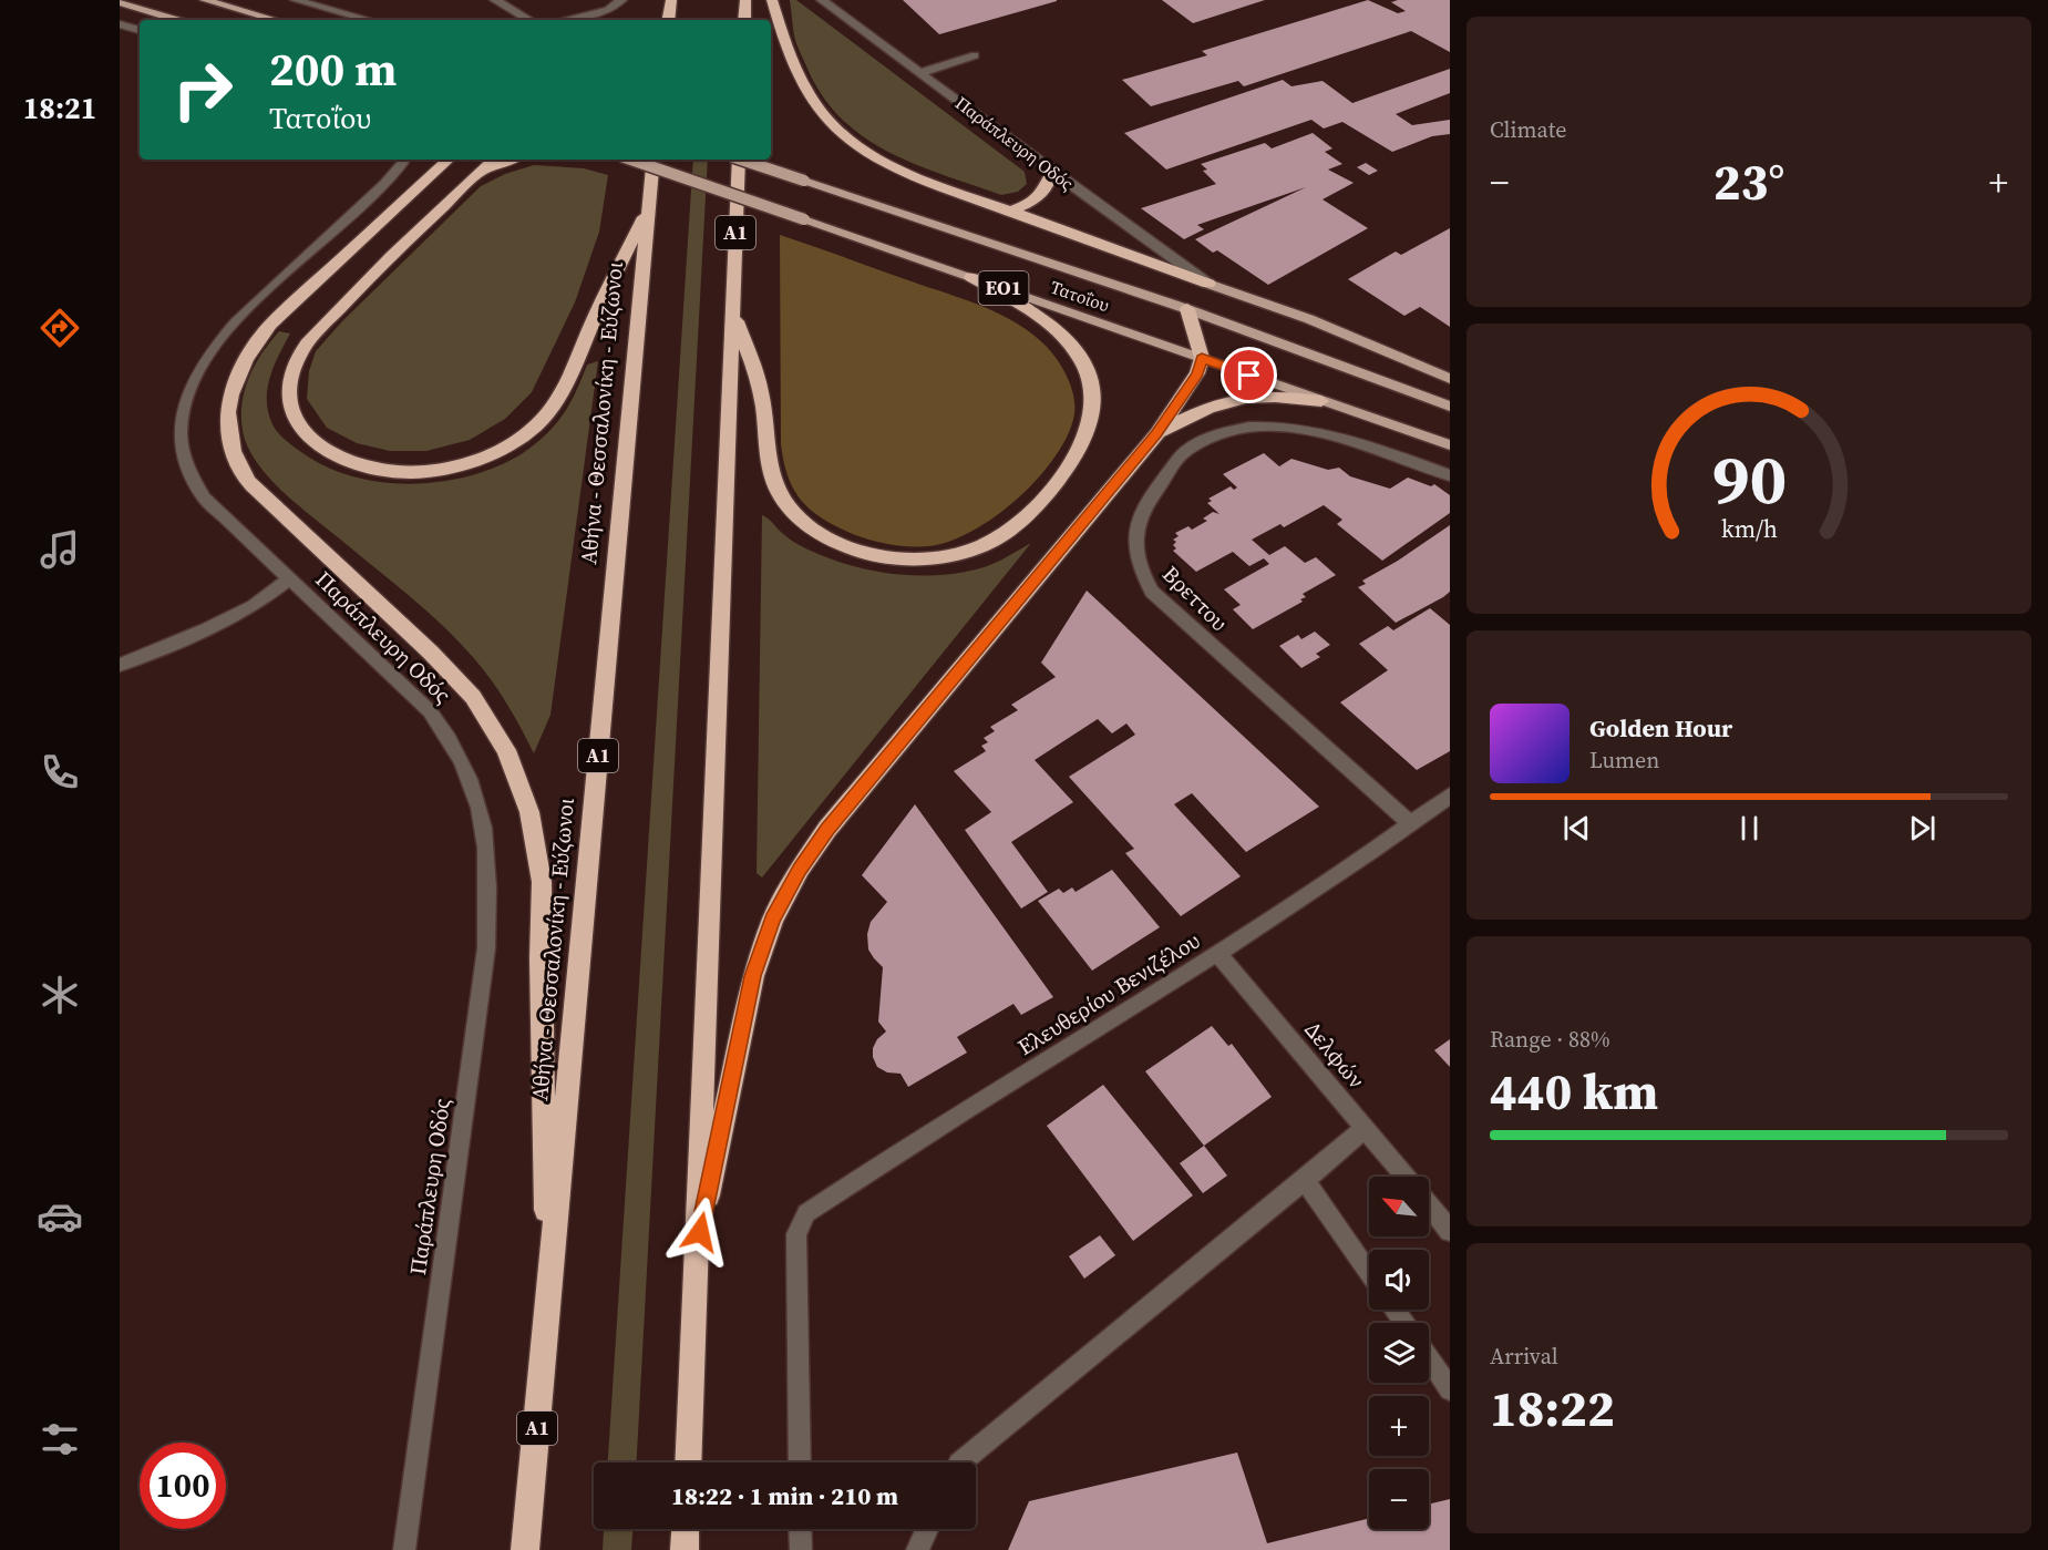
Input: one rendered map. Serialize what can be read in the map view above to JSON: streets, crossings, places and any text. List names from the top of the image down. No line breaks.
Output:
{"streets":{"highway":["Α1","Αθήνα - Θεσσαλονίκη - Εύζωνοι"],"main road":["ΕΟ1","Τατοΐου"],"street":["Παράπλευρη Οδός","Βρεττου","Ελευθερίου Βενιζέλου","Δελφών"]},"crossings":[["Βρεττου","Ελευθερίου Βενιζέλου"],["Ελευθερίου Βενιζέλου","Δελφών"]],"north":"top left","page":{"tabs":"18:21","tile":["Climate",["Range · 88%","440 km"],["Arrival","18:22"]],"turn":["200 m","Τατοΐου"],"heat":["−","23°","+"],"song":["Golden Hour","Lumen"],"map_buttons":["+","−"],"limit":"100","trip":"18:22 · 1 min · 210 m","gauge":["90","km/h"]}}
